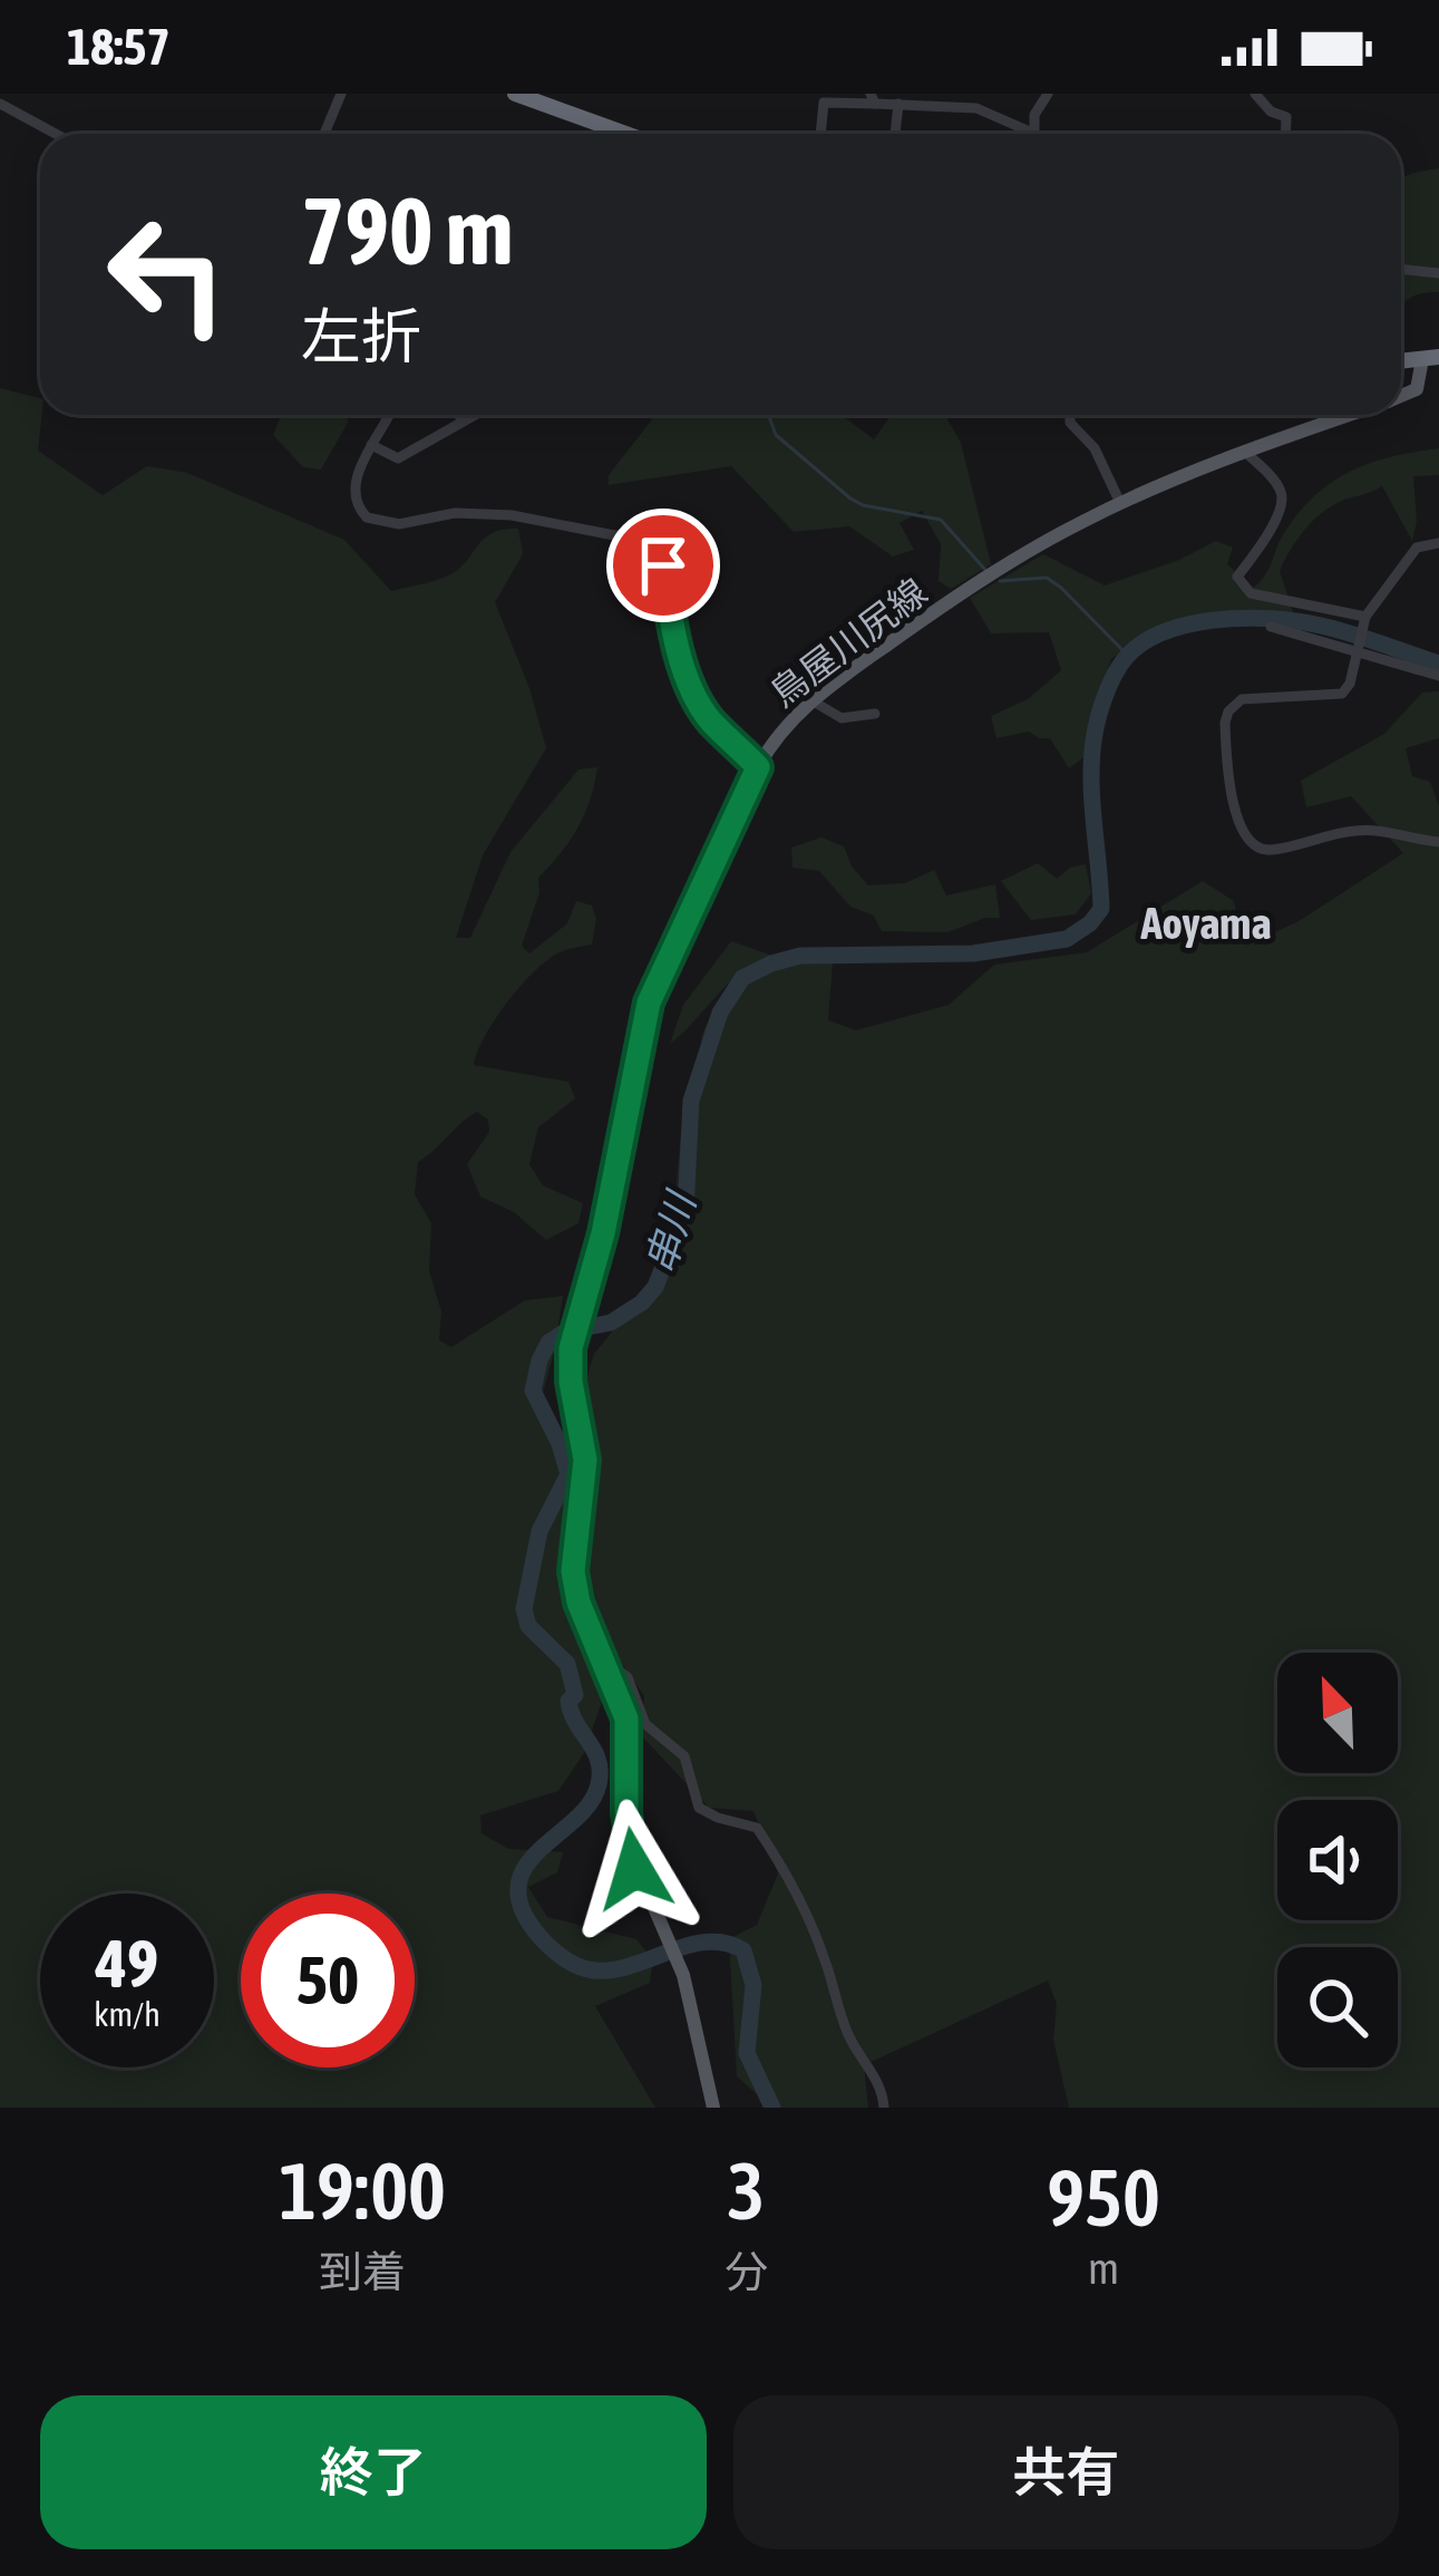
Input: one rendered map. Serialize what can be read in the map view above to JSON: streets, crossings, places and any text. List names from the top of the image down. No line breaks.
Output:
{"streets":{"main road":["鳥屋川尻線"]},"districts":["Aoyama"],"water":["串川"],"north":"top left","page":{"status":"18:57","turn":["790 m","左折"],"speed":"49 km/h","limit":"50","eta":["19:00","到着","3","分","950","m"],"buttons":["終了","共有"]}}
